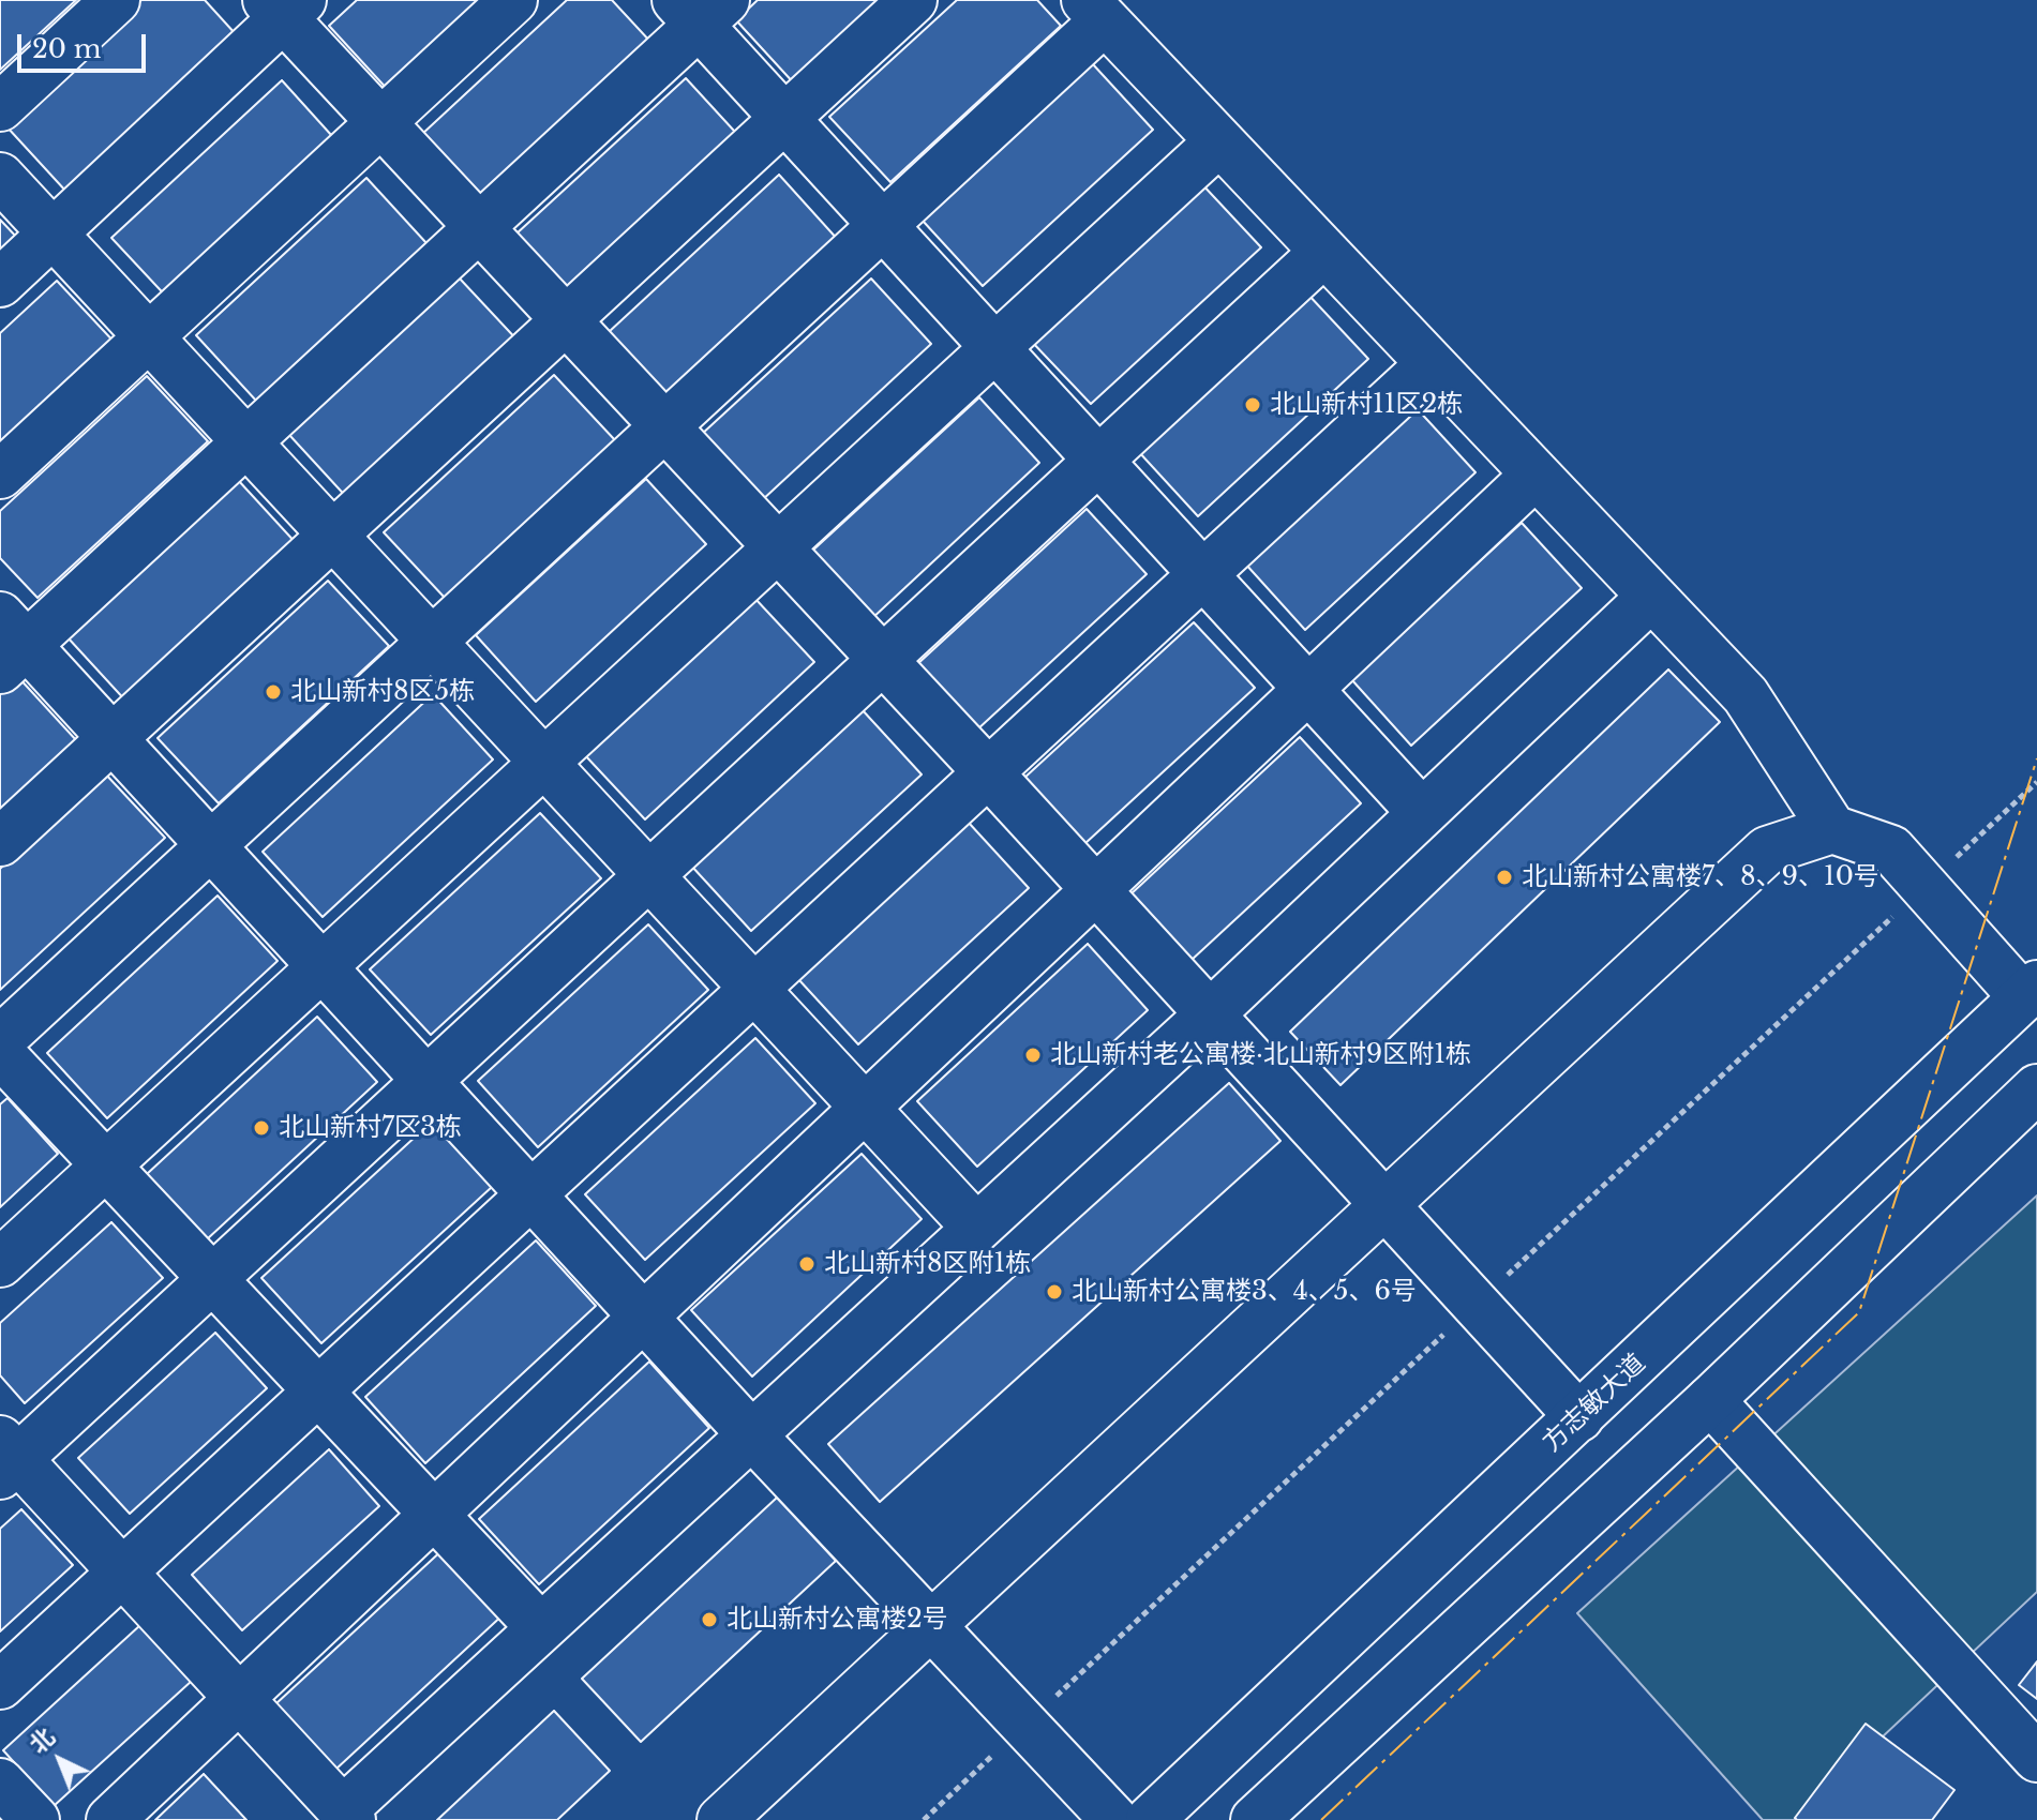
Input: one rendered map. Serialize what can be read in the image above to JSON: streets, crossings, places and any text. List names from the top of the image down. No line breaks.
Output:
{"streets":{"main road":["方志敏大道"]},"places":["北山新村11区2栋","北山新村8区5栋","北山新村公寓楼7、8、9、10号","北山新村老公寓楼·北山新村9区附1栋","北山新村7区3栋","北山新村8区附1栋","北山新村公寓楼3、4、5、6号","北山新村公寓楼2号"],"scale_bar":"20 m","north":"top left"}
